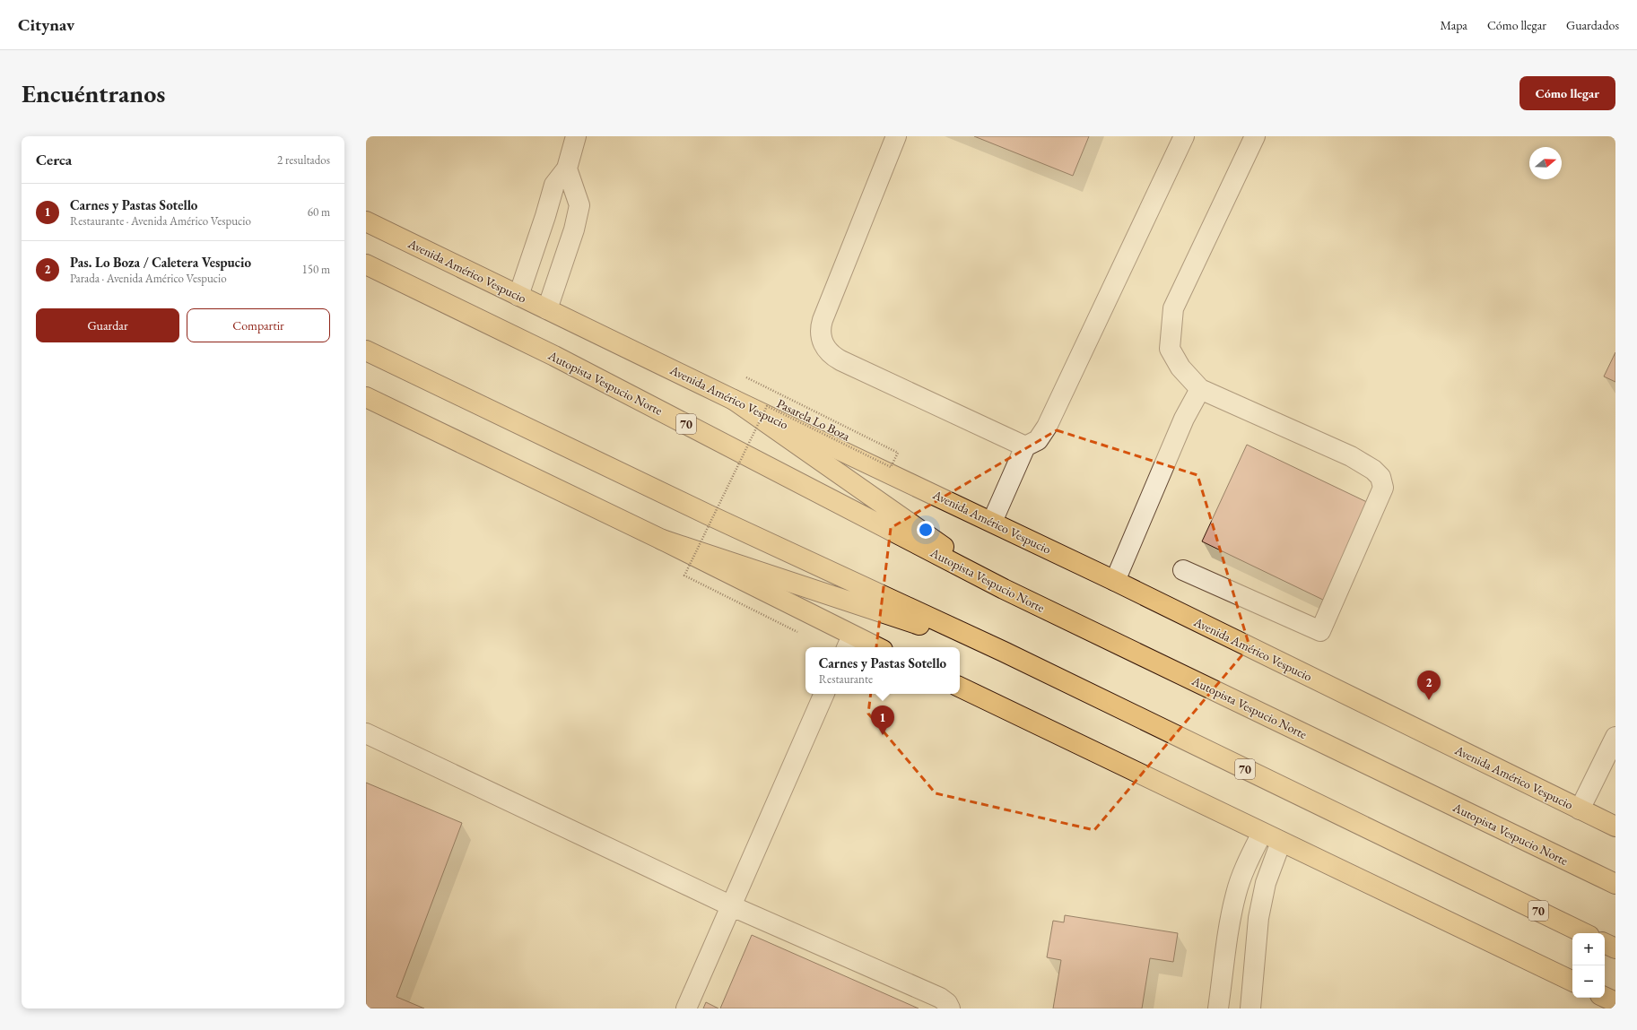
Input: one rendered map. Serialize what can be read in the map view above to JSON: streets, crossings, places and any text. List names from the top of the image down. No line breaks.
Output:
{"streets":{"main road":["Avenida Américo Vespucio","Autopista Vespucio Norte","70"],"path":["Pasarela Lo Boza"]},"north":"right","page":{"header":"Citynav","nav":["Mapa","Cómo llegar","Guardados"],"buttons":["Cómo llegar",["Guardar","Compartir"]],"title":"Encuéntranos","heading":["Cerca","2 resultados"],"list":[{"mark":"1","name":"Carnes y Pastas Sotello","note":"Restaurante · Avenida Américo Vespucio","value":"60 m"},{"mark":"2","name":"Pas. Lo Boza / Caletera Vespucio","note":"Parada · Avenida Américo Vespucio","value":"150 m"}],"popup":["Carnes y Pastas Sotello","Restaurante"],"pins":["2","1"],"map_buttons":["+","−"]}}
